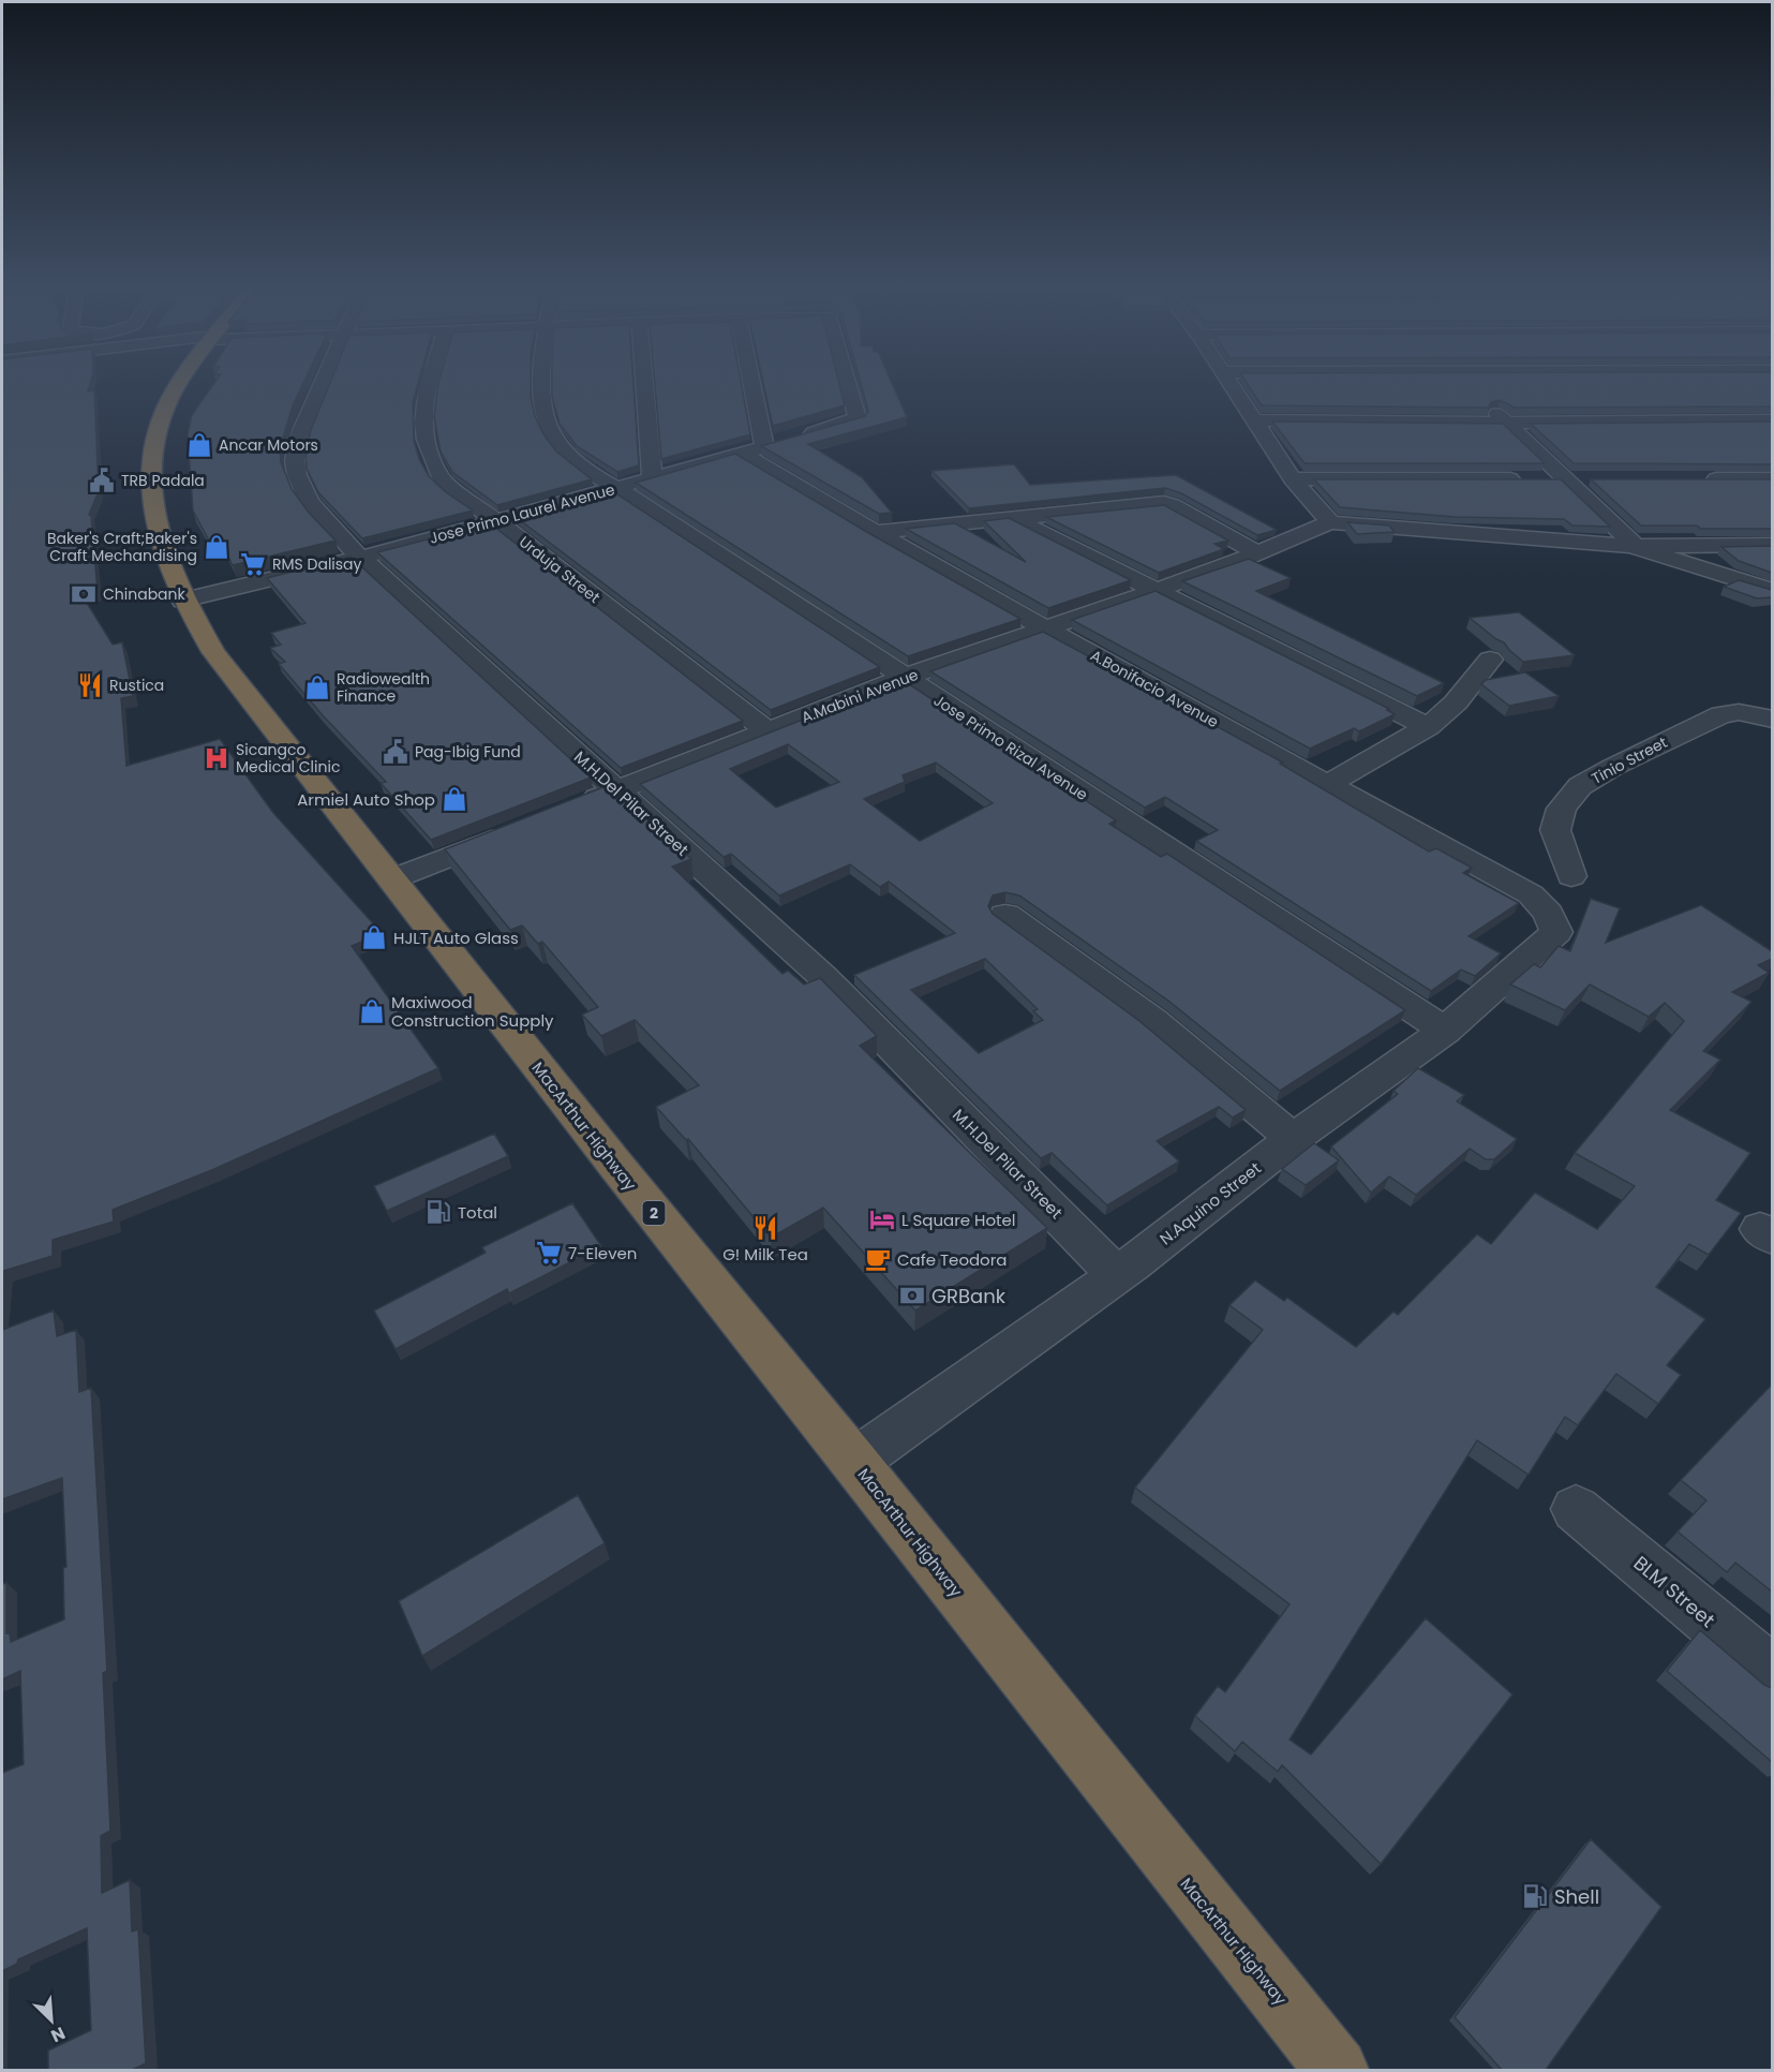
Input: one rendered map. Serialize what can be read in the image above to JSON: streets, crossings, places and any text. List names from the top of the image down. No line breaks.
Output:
{"streets":{"highway":["MacArthur Highway","2"],"street":["Jose Primo Laurel Avenue","Urduja Street","A.Bonifacio Avenue","A.Mabini Avenue","Jose Primo Rizal Avenue","Tinio Street","M.H.Del Pilar Street","N.Aquino Street","BLM Street"]},"crossings":[["Jose Primo Laurel Avenue","Urduja Street"],["Jose Primo Laurel Avenue","A.Bonifacio Avenue"],["Jose Primo Laurel Avenue","Jose Primo Rizal Avenue"],["Jose Primo Laurel Avenue","M.H.Del Pilar Street"],["Jose Primo Laurel Avenue","MacArthur Highway"],["Urduja Street","A.Mabini Avenue"],["A.Bonifacio Avenue","A.Mabini Avenue"],["A.Bonifacio Avenue","N.Aquino Street"],["A.Mabini Avenue","Jose Primo Rizal Avenue"],["A.Mabini Avenue","M.H.Del Pilar Street"],["Jose Primo Rizal Avenue","N.Aquino Street"],["M.H.Del Pilar Street","N.Aquino Street"],["MacArthur Highway","N.Aquino Street"]],"places":{"shop":["Ancar Motors","Baker's Craft;Baker's Craft Mechandising","Radiowealth Finance","Armiel Auto Shop","HJLT Auto Glass","Maxiwood Construction Supply"],"public building":["TRB Padala","Pag-Ibig Fund"],"supermarket":["RMS Dalisay","7-Eleven"],"bank":["Chinabank","GRBank"],"restaurant":["Rustica","G! Milk Tea"],"hospital":["Sicangco Medical Clinic"],"fuel station":["Total","Shell"],"hotel":["L Square Hotel"],"cafe":["Cafe Teodora"]},"north":"bottom right"}
